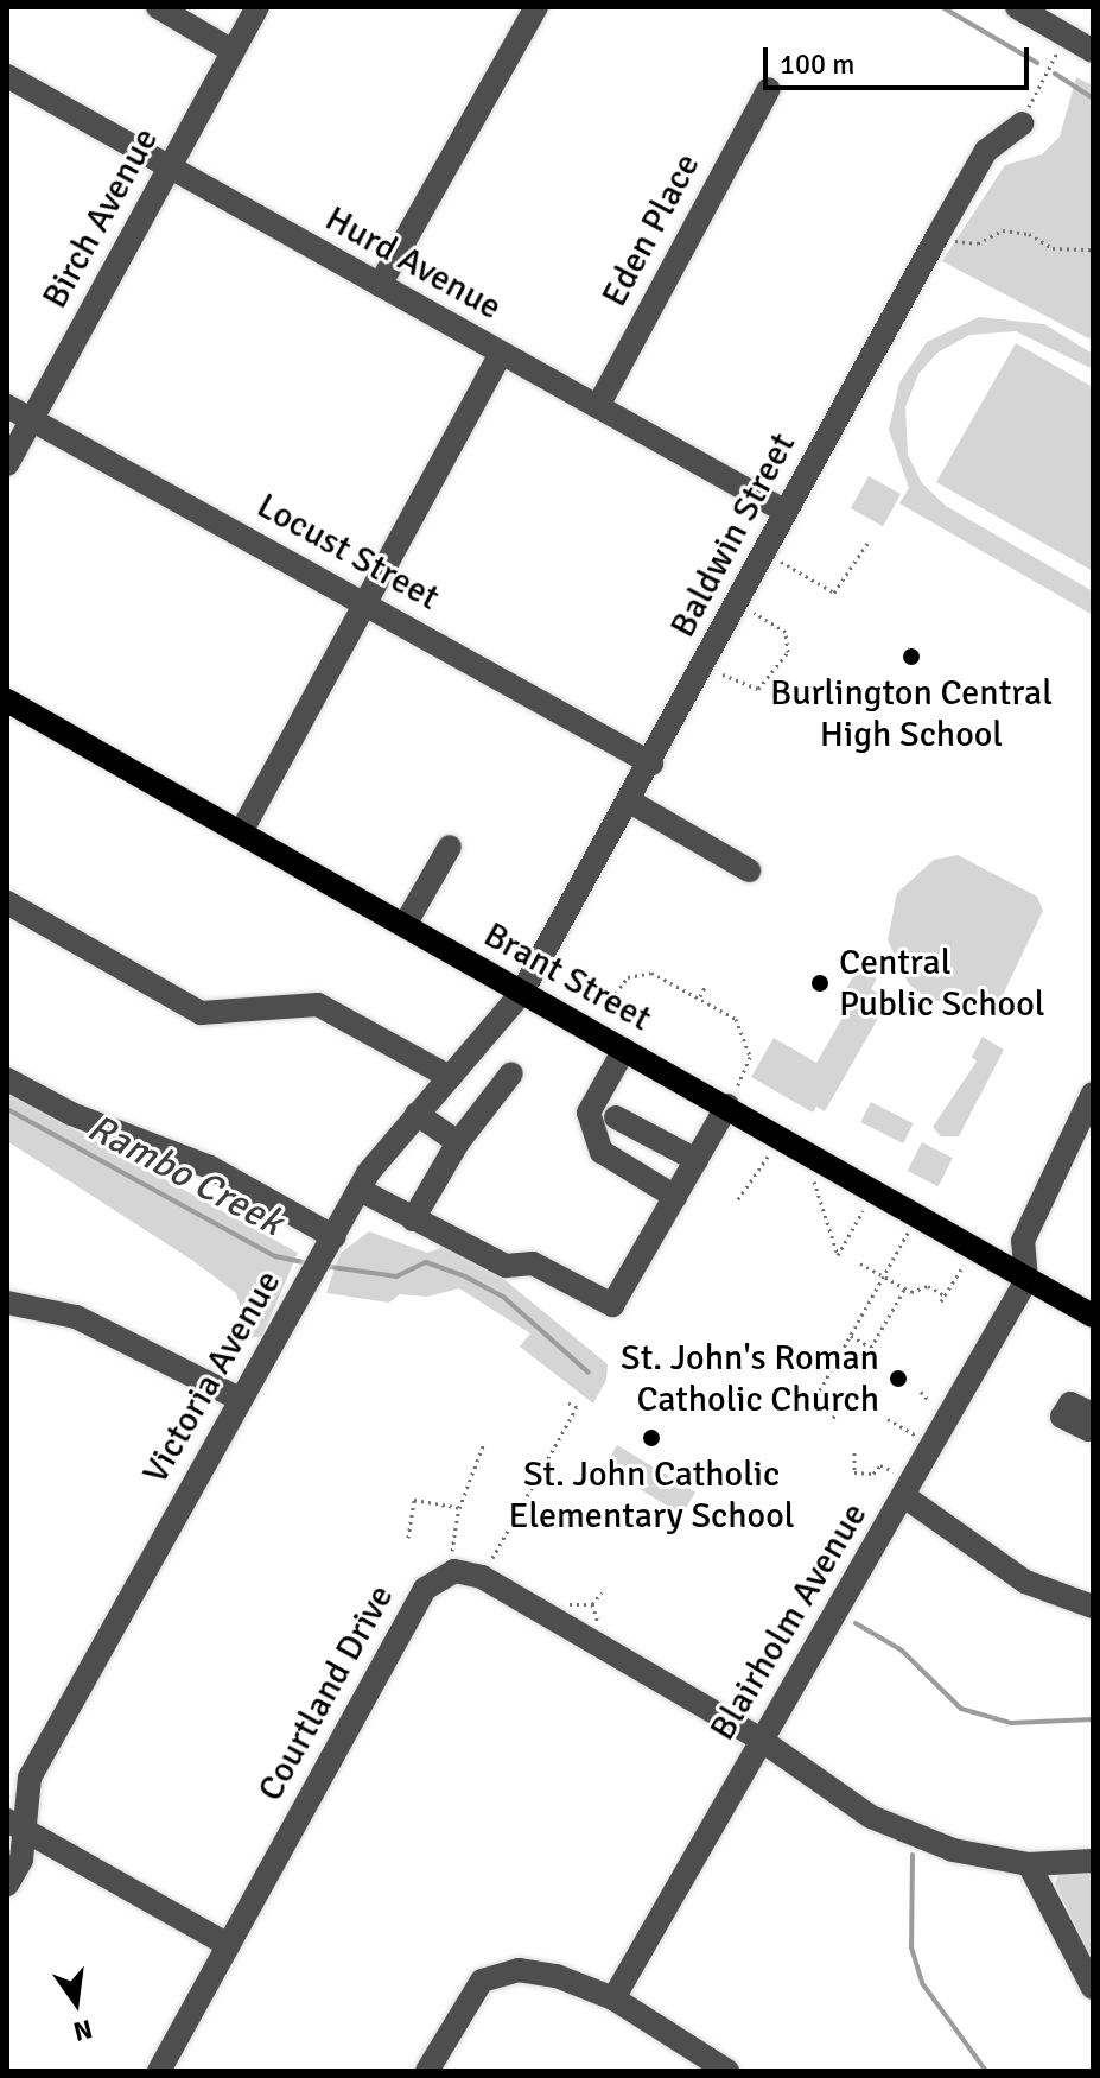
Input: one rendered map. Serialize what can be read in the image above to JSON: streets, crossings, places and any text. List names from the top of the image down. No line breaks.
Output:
{"streets":{"main road":["Brant Street"],"street":["Birch Avenue","Eden Place","Hurd Avenue","Baldwin Street","Locust Street","Victoria Avenue","Blairholm Avenue","Courtland Drive"]},"crossings":[["Birch Avenue","Hurd Avenue"],["Birch Avenue","Locust Street"],["Eden Place","Hurd Avenue"],["Hurd Avenue","Baldwin Street"],["Baldwin Street","Locust Street"],["Baldwin Street","Brant Street"],["Baldwin Street","Victoria Avenue"],["Brant Street","Victoria Avenue"],["Brant Street","Blairholm Avenue"]],"water":["Rambo Creek"],"places":["Burlington Central High School","Central Public School","St. John's Roman Catholic Church","St. John Catholic Elementary School"],"scale_bar":"100 m","north":"bottom"}
